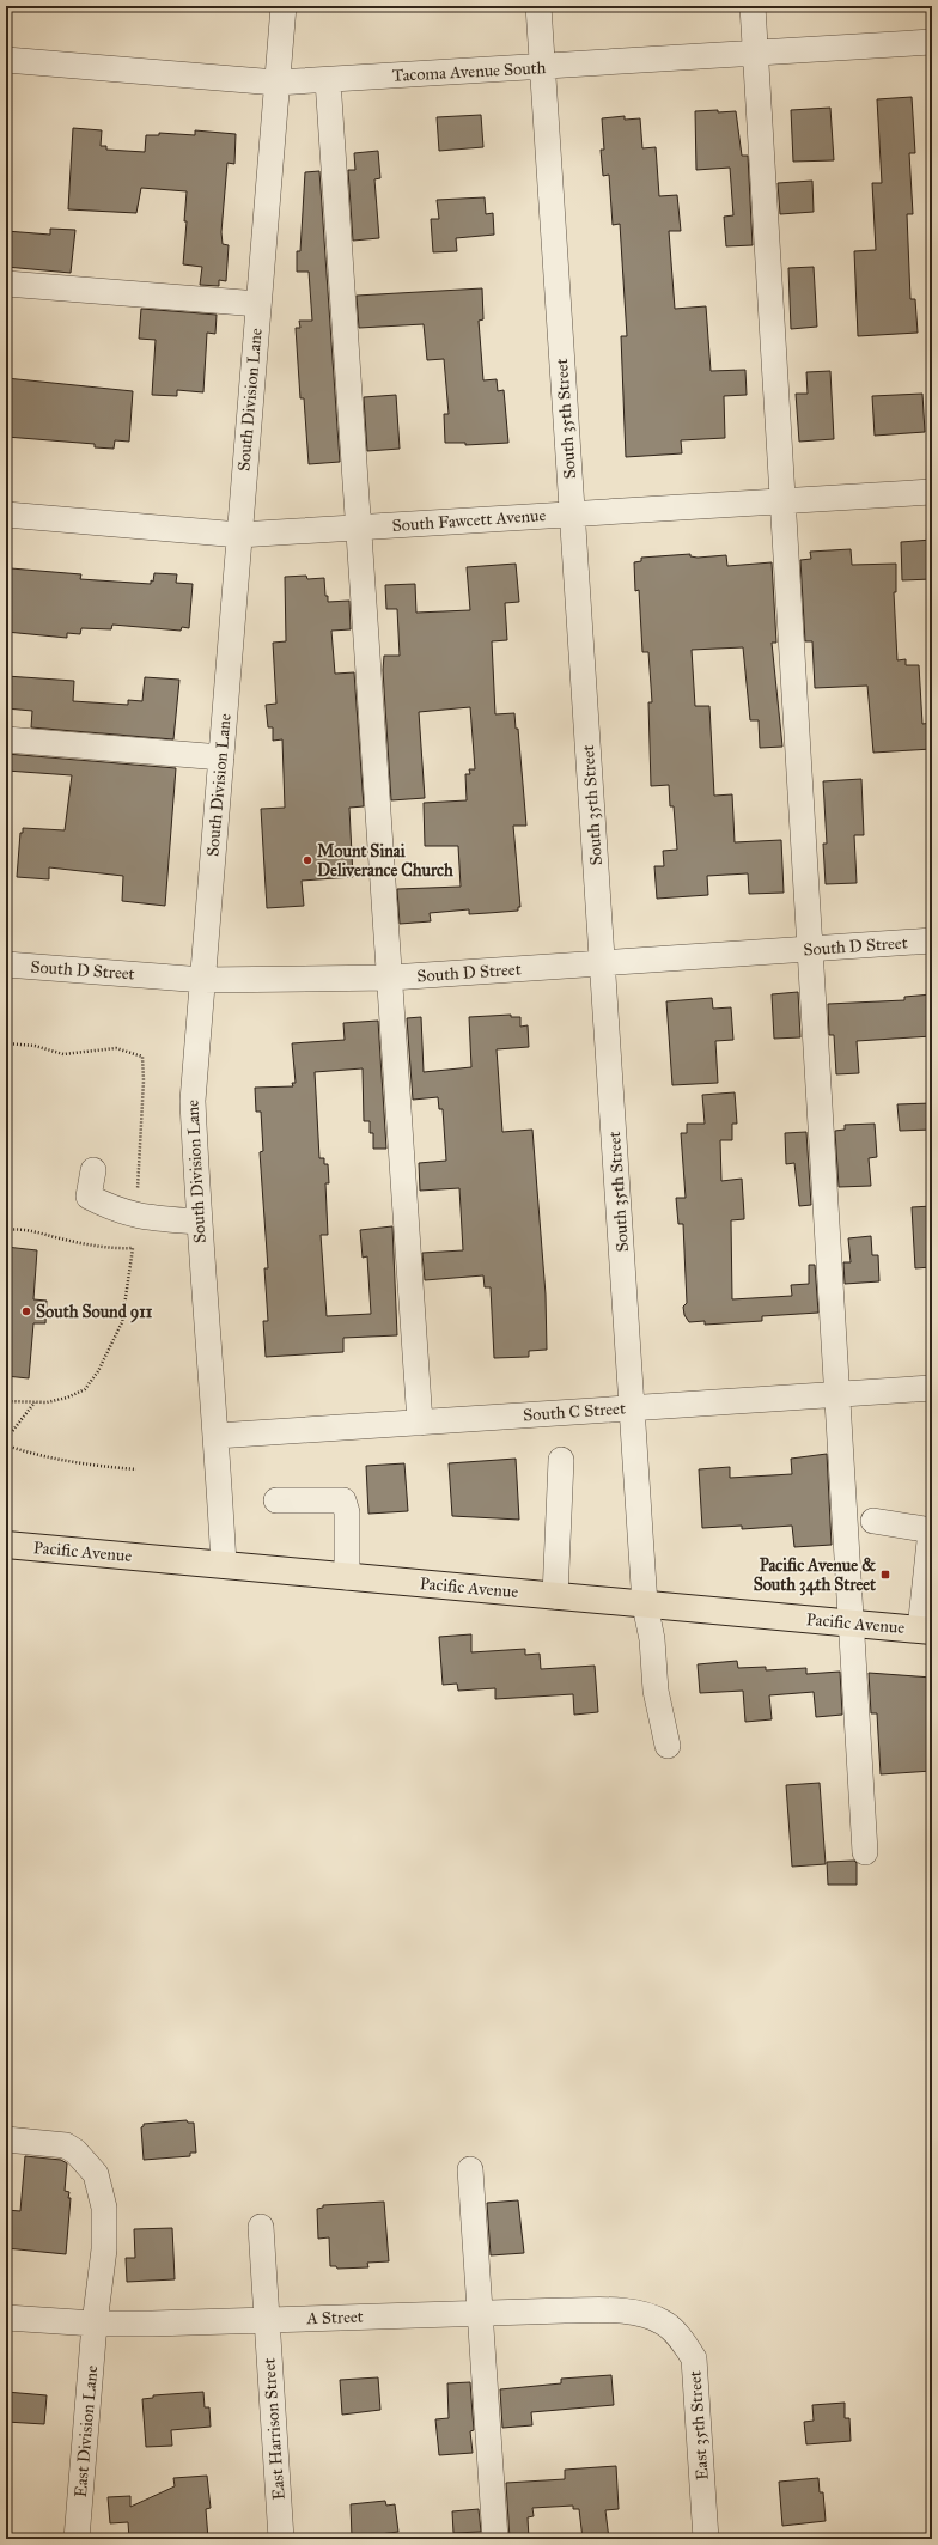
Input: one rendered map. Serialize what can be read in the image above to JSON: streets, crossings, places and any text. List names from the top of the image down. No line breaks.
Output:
{"streets":{"main road":["Pacific Avenue"],"street":["Tacoma Avenue South","South Division Lane","South 35th Street","South Fawcett Avenue","South D Street","South C Street","A Street","East 35th Street","East Harrison Street","East Division Lane"]},"crossings":[["Tacoma Avenue South","South Division Lane"],["Tacoma Avenue South","South 35th Street"],["South Division Lane","South Fawcett Avenue"],["South Division Lane","South D Street"],["South Division Lane","South C Street"],["South Division Lane","Pacific Avenue"],["South 35th Street","South Fawcett Avenue"],["South 35th Street","South D Street"],["South 35th Street","South C Street"],["South 35th Street","Pacific Avenue"],["A Street","East 35th Street"],["A Street","East Harrison Street"],["A Street","East Division Lane"]],"places":{"other":["Mount Sinai Deliverance Church","South Sound 911"],"transit":["Pacific Avenue & South 34th Street"]}}
